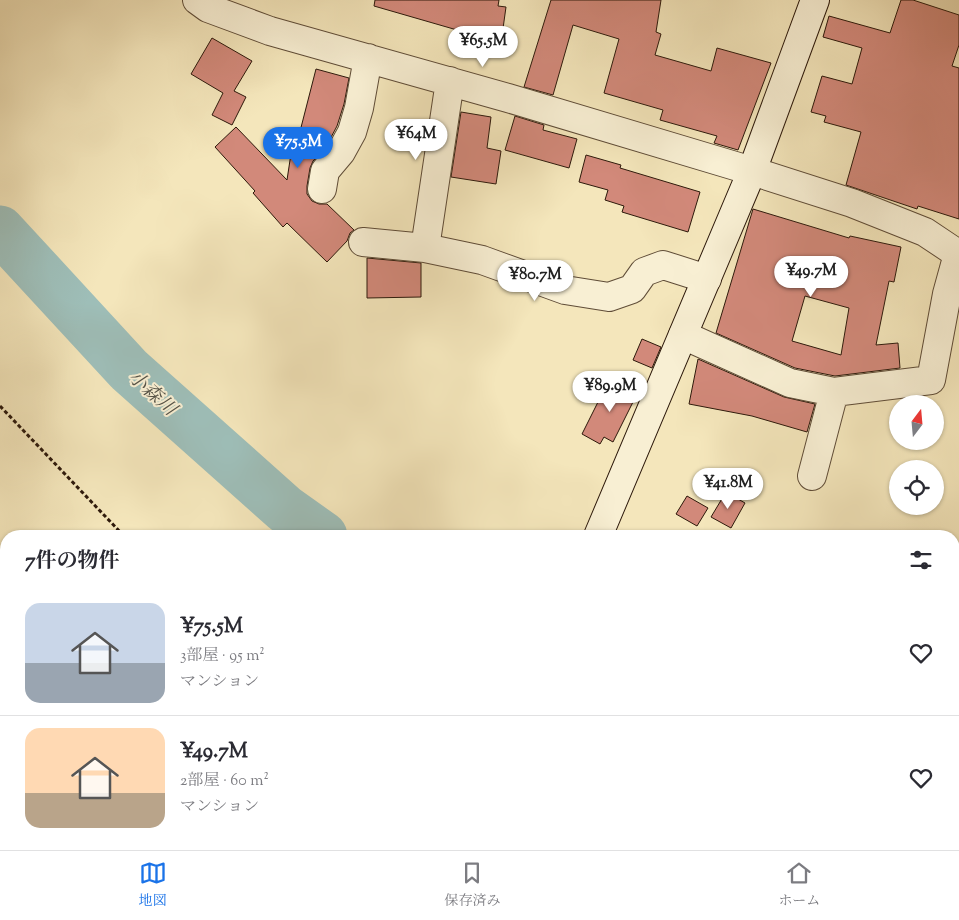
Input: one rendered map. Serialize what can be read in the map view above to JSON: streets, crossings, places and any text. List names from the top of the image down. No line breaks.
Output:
{"water":["小森川"],"north":"top","page":{"price":["¥65.5M","¥64M","¥75.5M","¥49.7M","¥80.7M","¥89.9M","¥41.8M"],"heading":"7件の物件","list":[{"name":"¥75.5M","note":"3部屋 · 95 m² · マンション"},{"name":"¥49.7M","note":"2部屋 · 60 m² · マンション"}],"tabs":["地図","保存済み","ホーム"]}}
